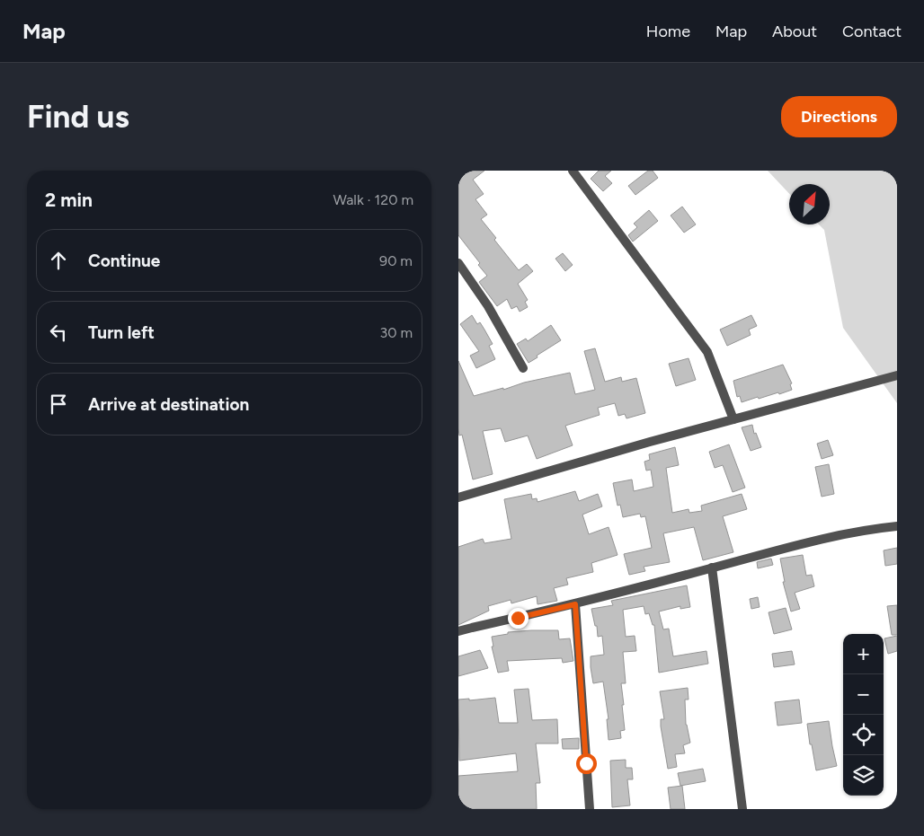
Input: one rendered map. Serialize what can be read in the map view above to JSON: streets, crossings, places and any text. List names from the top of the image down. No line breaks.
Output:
{"north":"top right","page":{"header":"Map","nav":["Home","Map","About","Contact"],"buttons":"Directions","title":"Find us","heading":["2 min","Walk · 120 m"],"list":[["Continue","90 m"],["Turn left","30 m"],"Arrive at destination"],"map_buttons":["+","−"]}}
